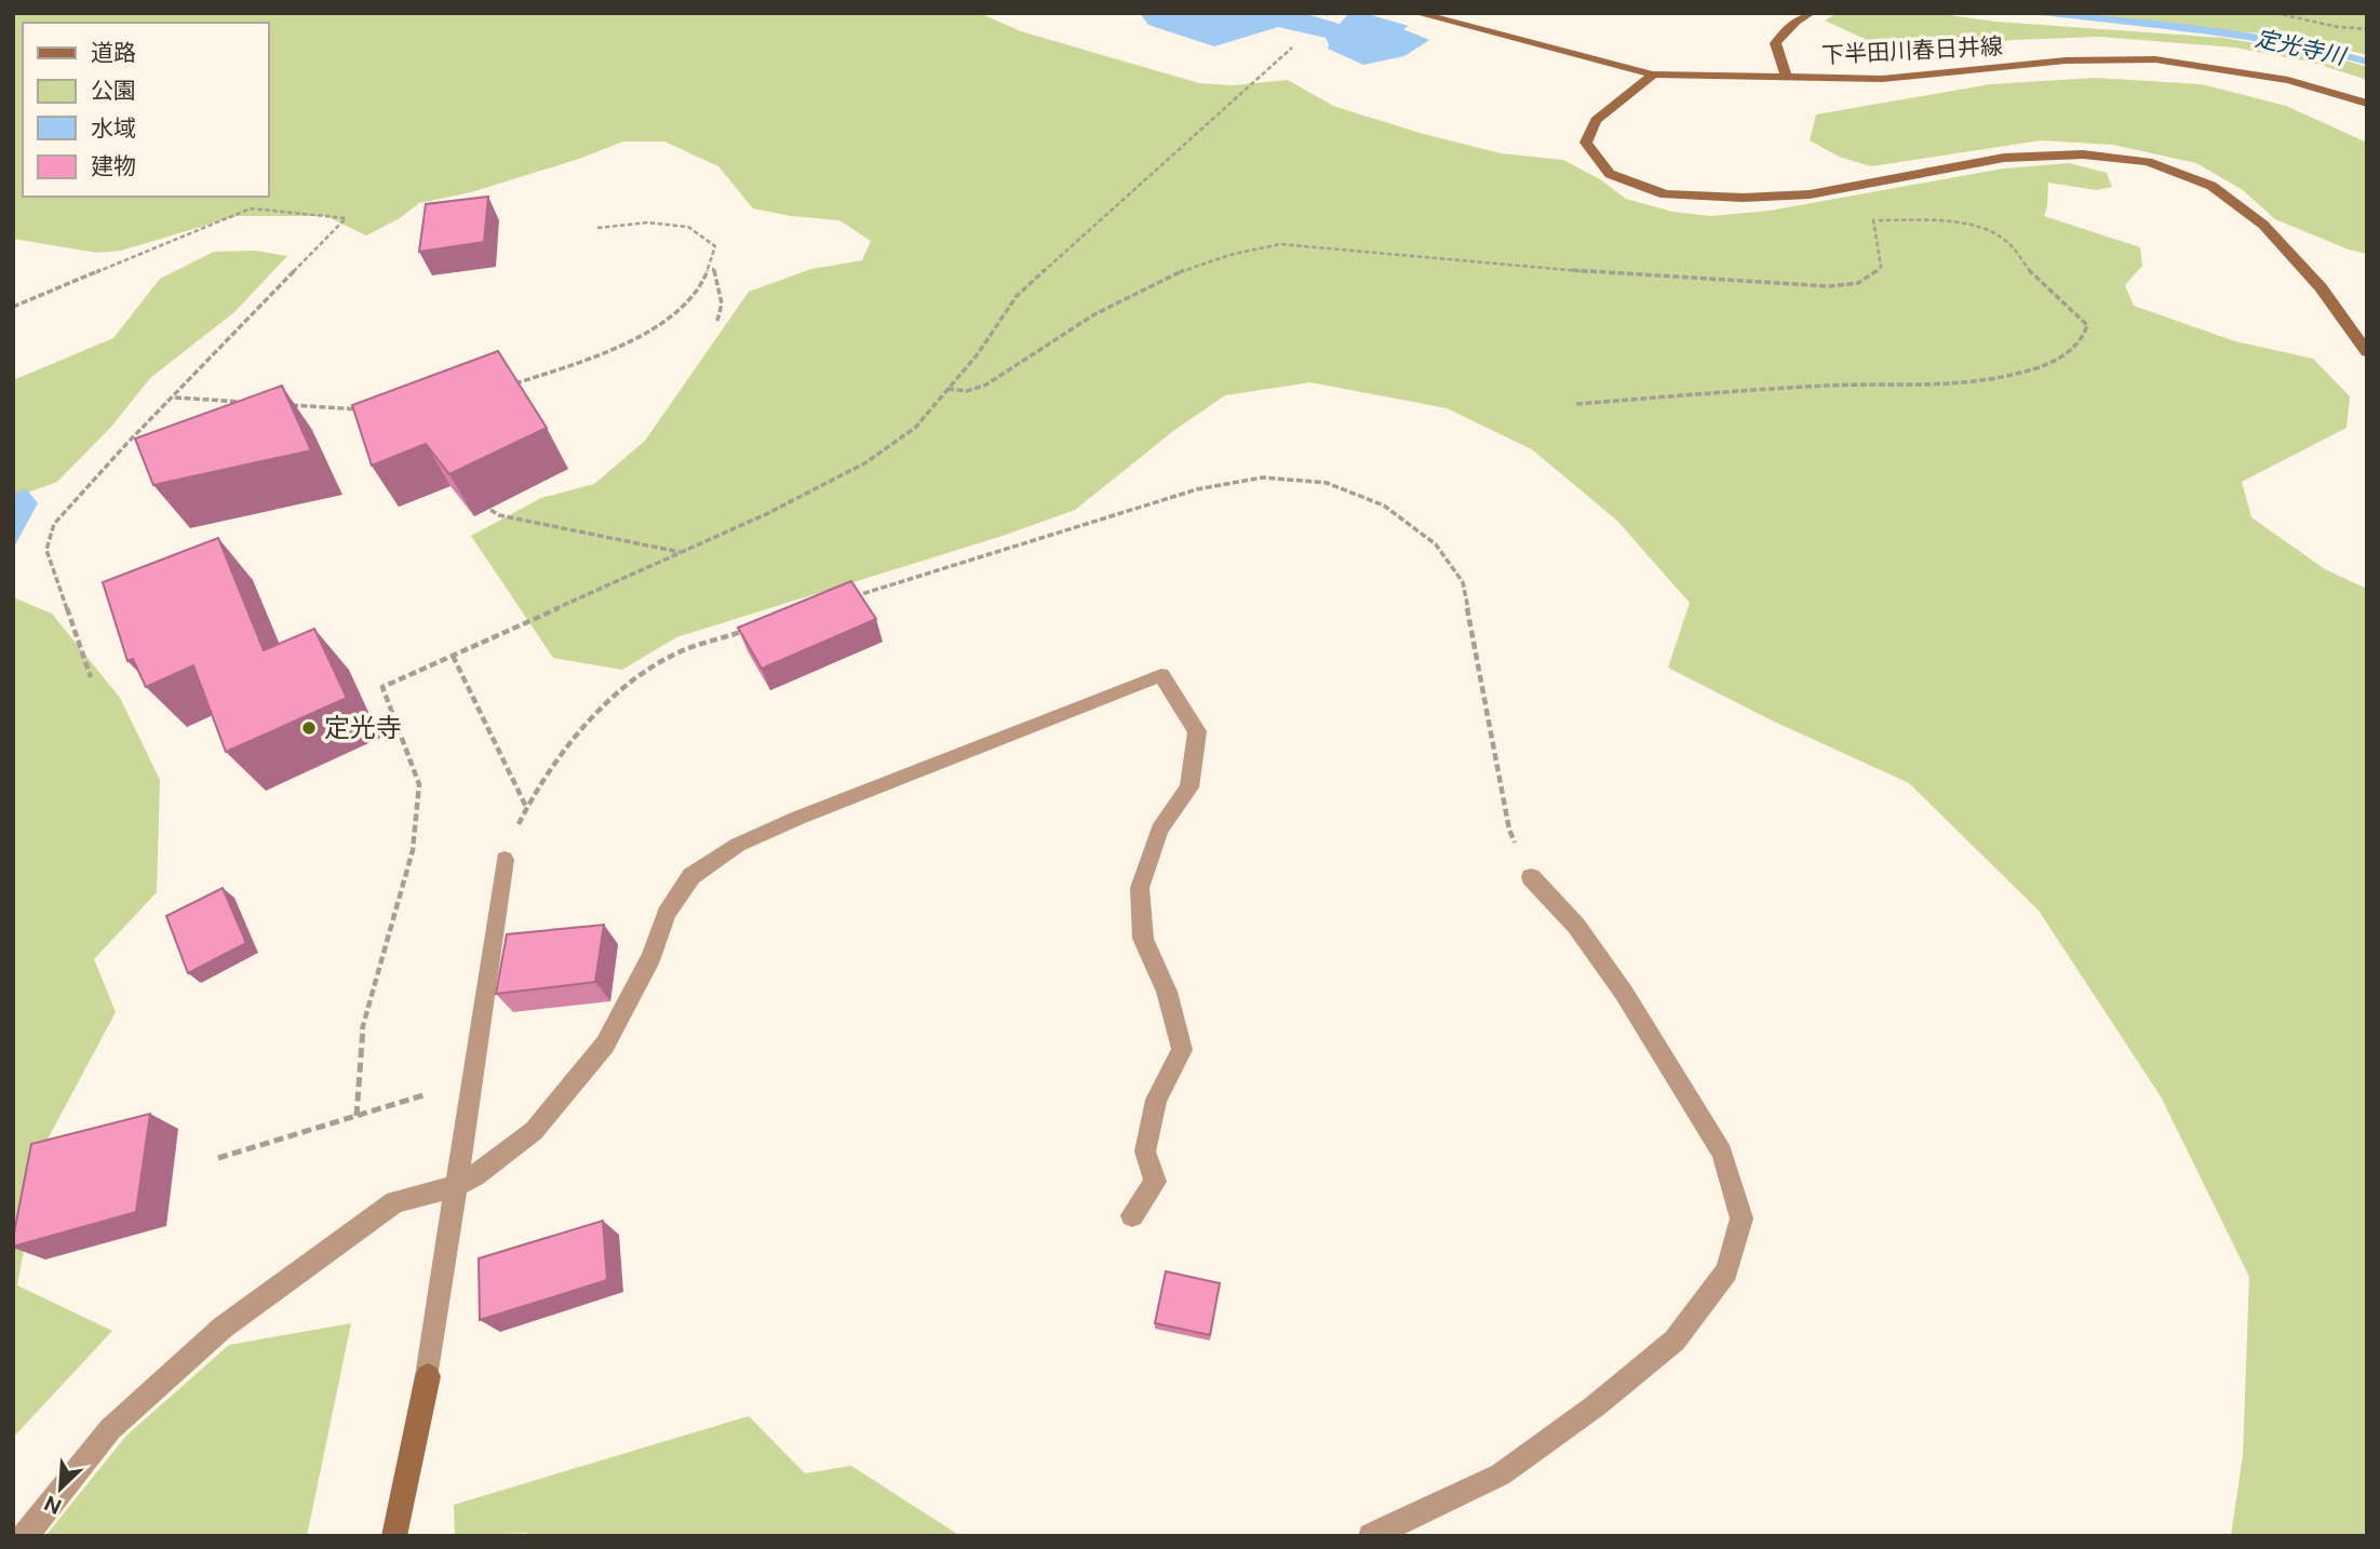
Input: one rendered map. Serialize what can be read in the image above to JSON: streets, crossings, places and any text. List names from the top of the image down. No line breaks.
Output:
{"streets":{"street":["下半田川春日井線"]},"water":["定光寺川"],"places":["定光寺"],"legend":["道路","公園","水域","建物"],"north":"bottom left"}
